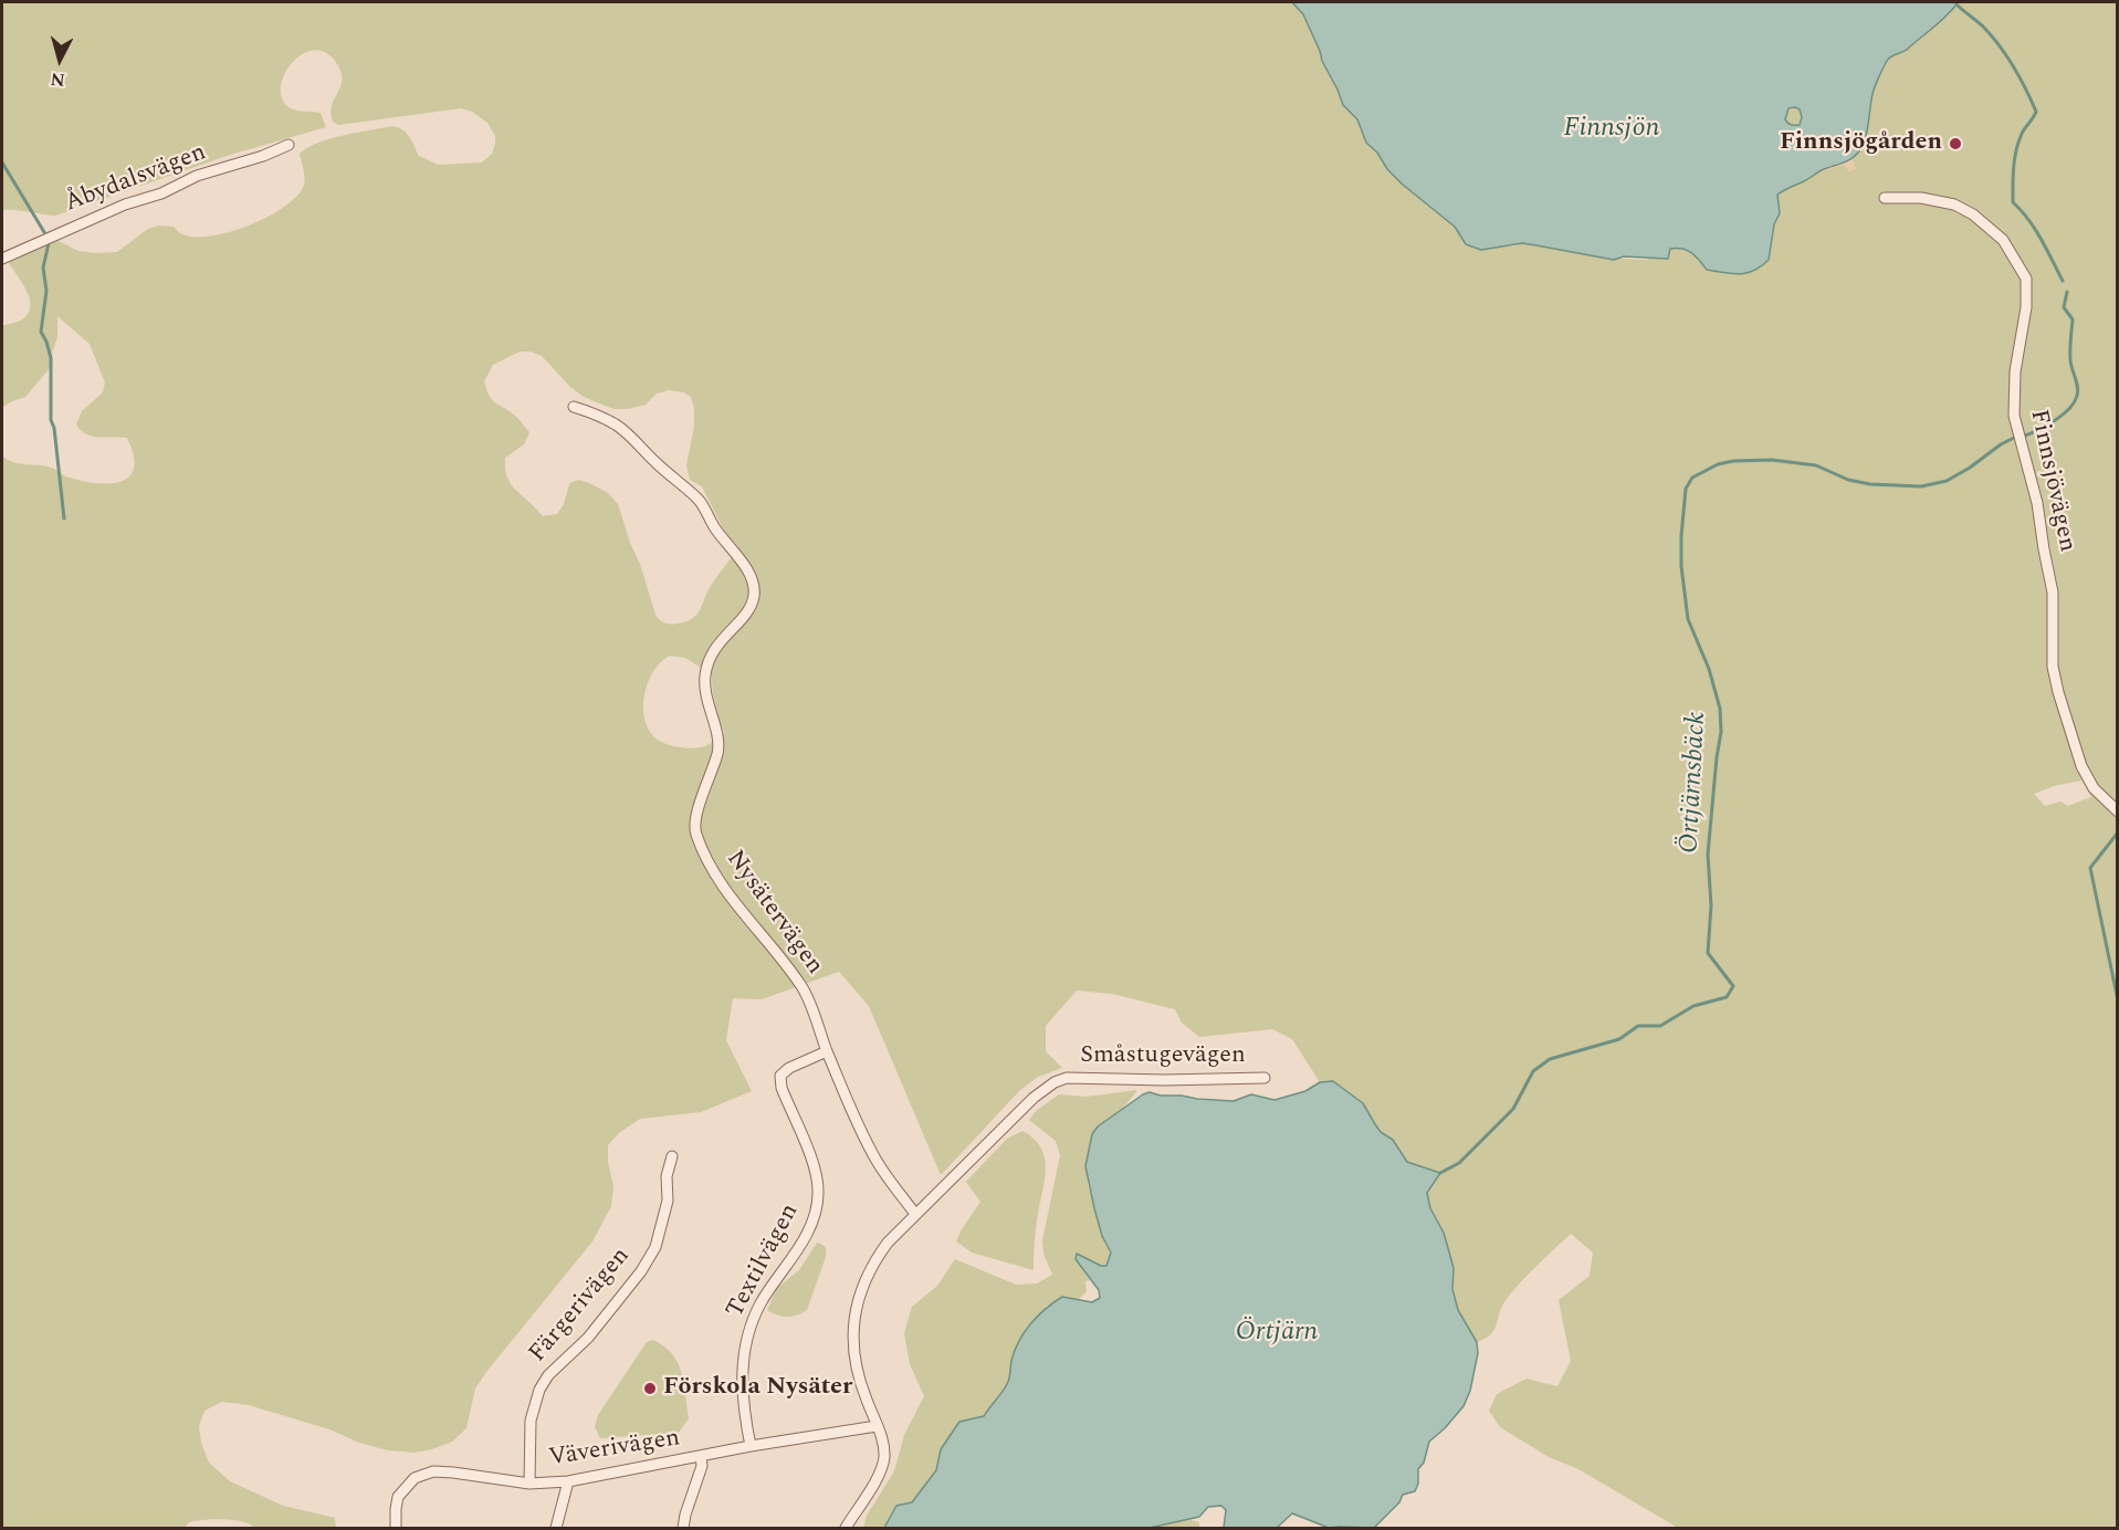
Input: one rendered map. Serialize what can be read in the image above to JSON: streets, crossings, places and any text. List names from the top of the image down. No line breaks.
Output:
{"streets":{"street":["Åbydalsvägen","Finnsjövägen","Nysätervägen","Småstugevägen","Textilvägen","Färgerivägen","Väverivägen"]},"crossings":[["Nysätervägen","Småstugevägen"],["Nysätervägen","Textilvägen"],["Textilvägen","Väverivägen"],["Färgerivägen","Väverivägen"]],"water":["Finnsjön","Örtjärnsbäck","Örtjärn"],"places":["Finnsjögården","Förskola Nysäter"],"north":"bottom"}
